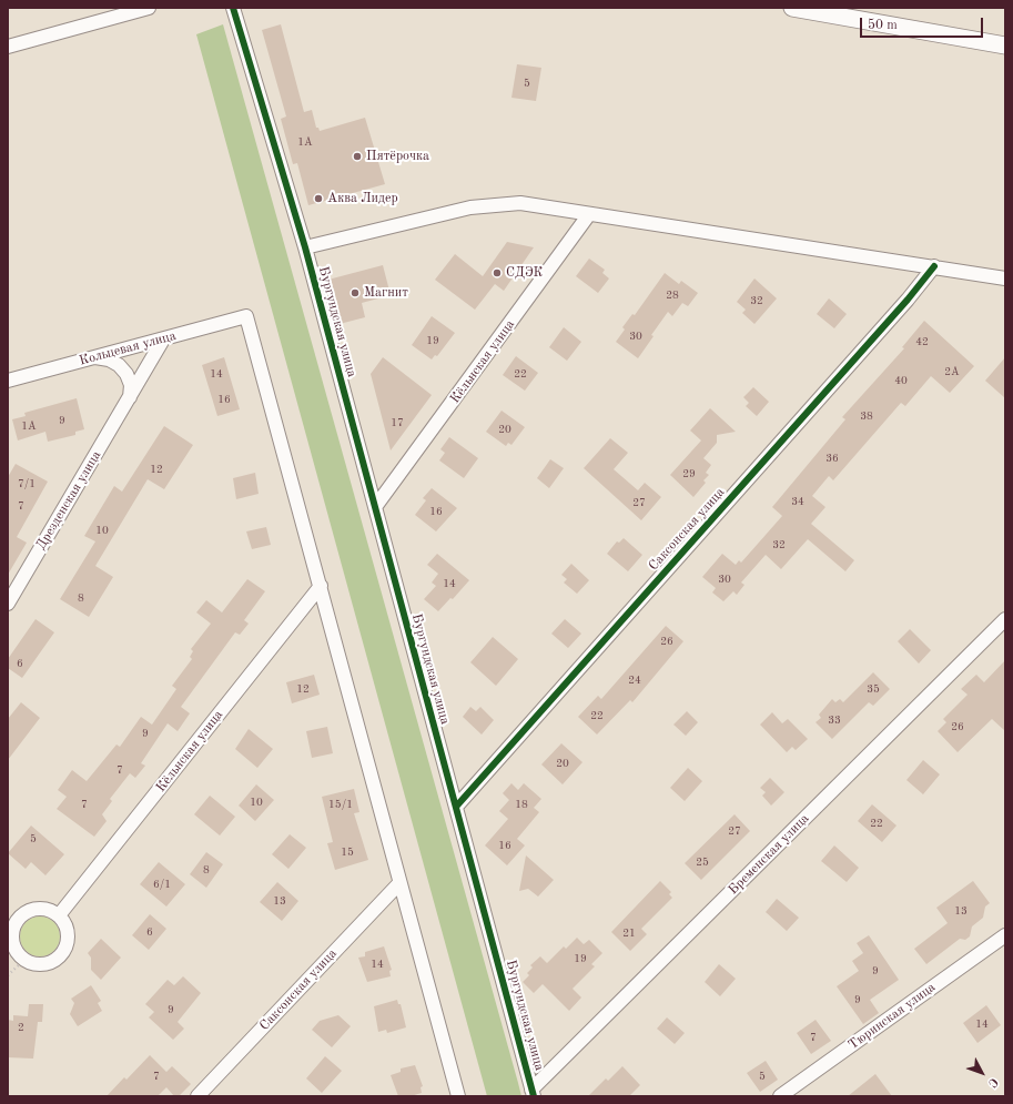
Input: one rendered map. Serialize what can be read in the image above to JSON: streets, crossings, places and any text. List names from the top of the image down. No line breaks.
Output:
{"streets":{"street":["Бургундская улица","Кольцевая улица","Кёльнская улица","Дрезденская улица","Саксонская улица","Бременская улица","Тюринская улица"]},"crossings":[["Бургундская улица","Кёльнская улица"],["Бургундская улица","Саксонская улица"],["Бургундская улица","Бременская улица"],["Кольцевая улица","Кёльнская улица"],["Кольцевая улица","Дрезденская улица"]],"places":["Пятёрочка","Аква Лидер","СДЭК","Магнит"],"house_numbers":["5","1А","28","32","30","19","42","2А","14","22","40","16","38","9","17","1А","20","36","12","29","7/1","34","27","7","16","10","32","30","14","8","26","6","24","12","35","22","33","26","9","20","7","10","7","15/1","18","22","27","5","16","15","25","8","6/1","13","13","6","21","19","14","9","9","9","14","2","7","7","5"],"scale_bar":"50 m","north":"bottom right"}
